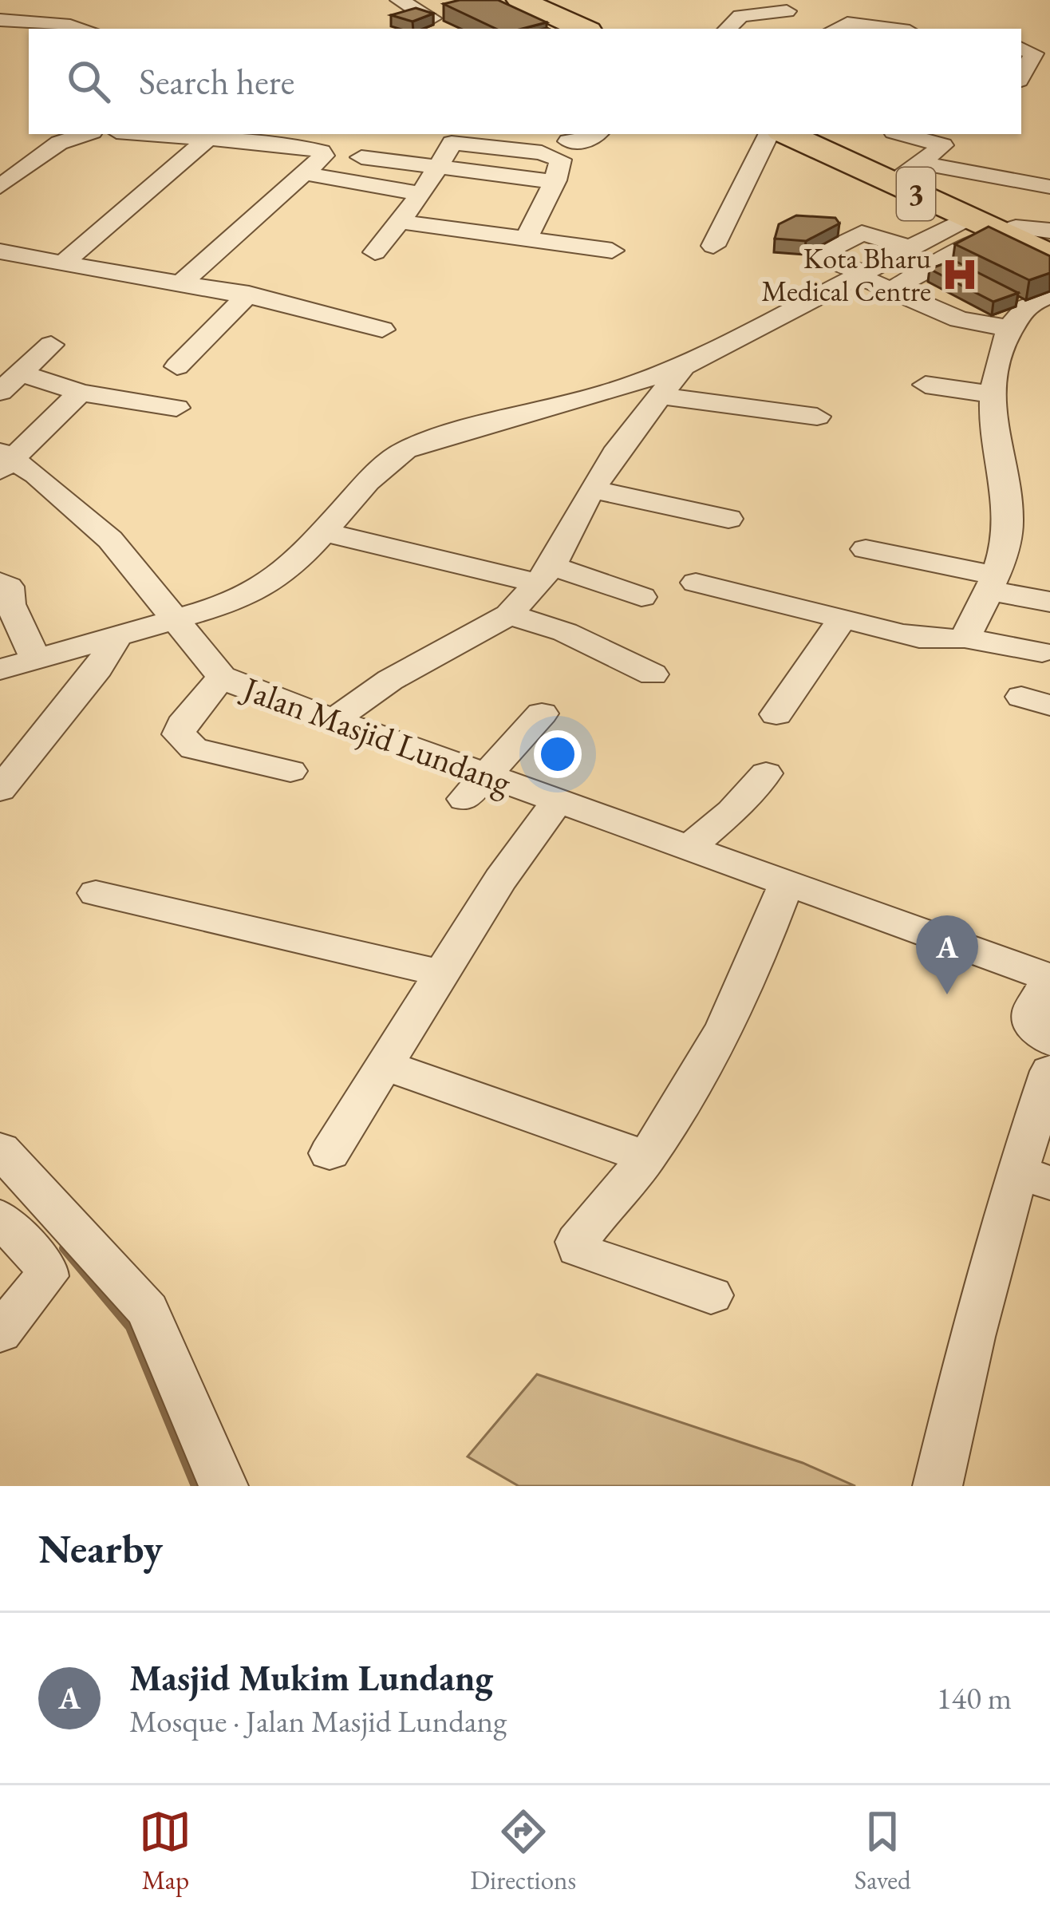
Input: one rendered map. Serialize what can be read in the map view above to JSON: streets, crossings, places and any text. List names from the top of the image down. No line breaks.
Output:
{"streets":{"highway":["3"],"street":["Jalan Masjid Lundang"]},"places":{"hospital":["Kota Bharu Medical Centre"]},"page":{"search":"Search here","pins":"A","heading":"Nearby","list":[{"mark":"A","name":"Masjid Mukim Lundang","note":"Mosque · Jalan Masjid Lundang","value":"140 m"}],"nav":["Map","Directions","Saved"]}}
